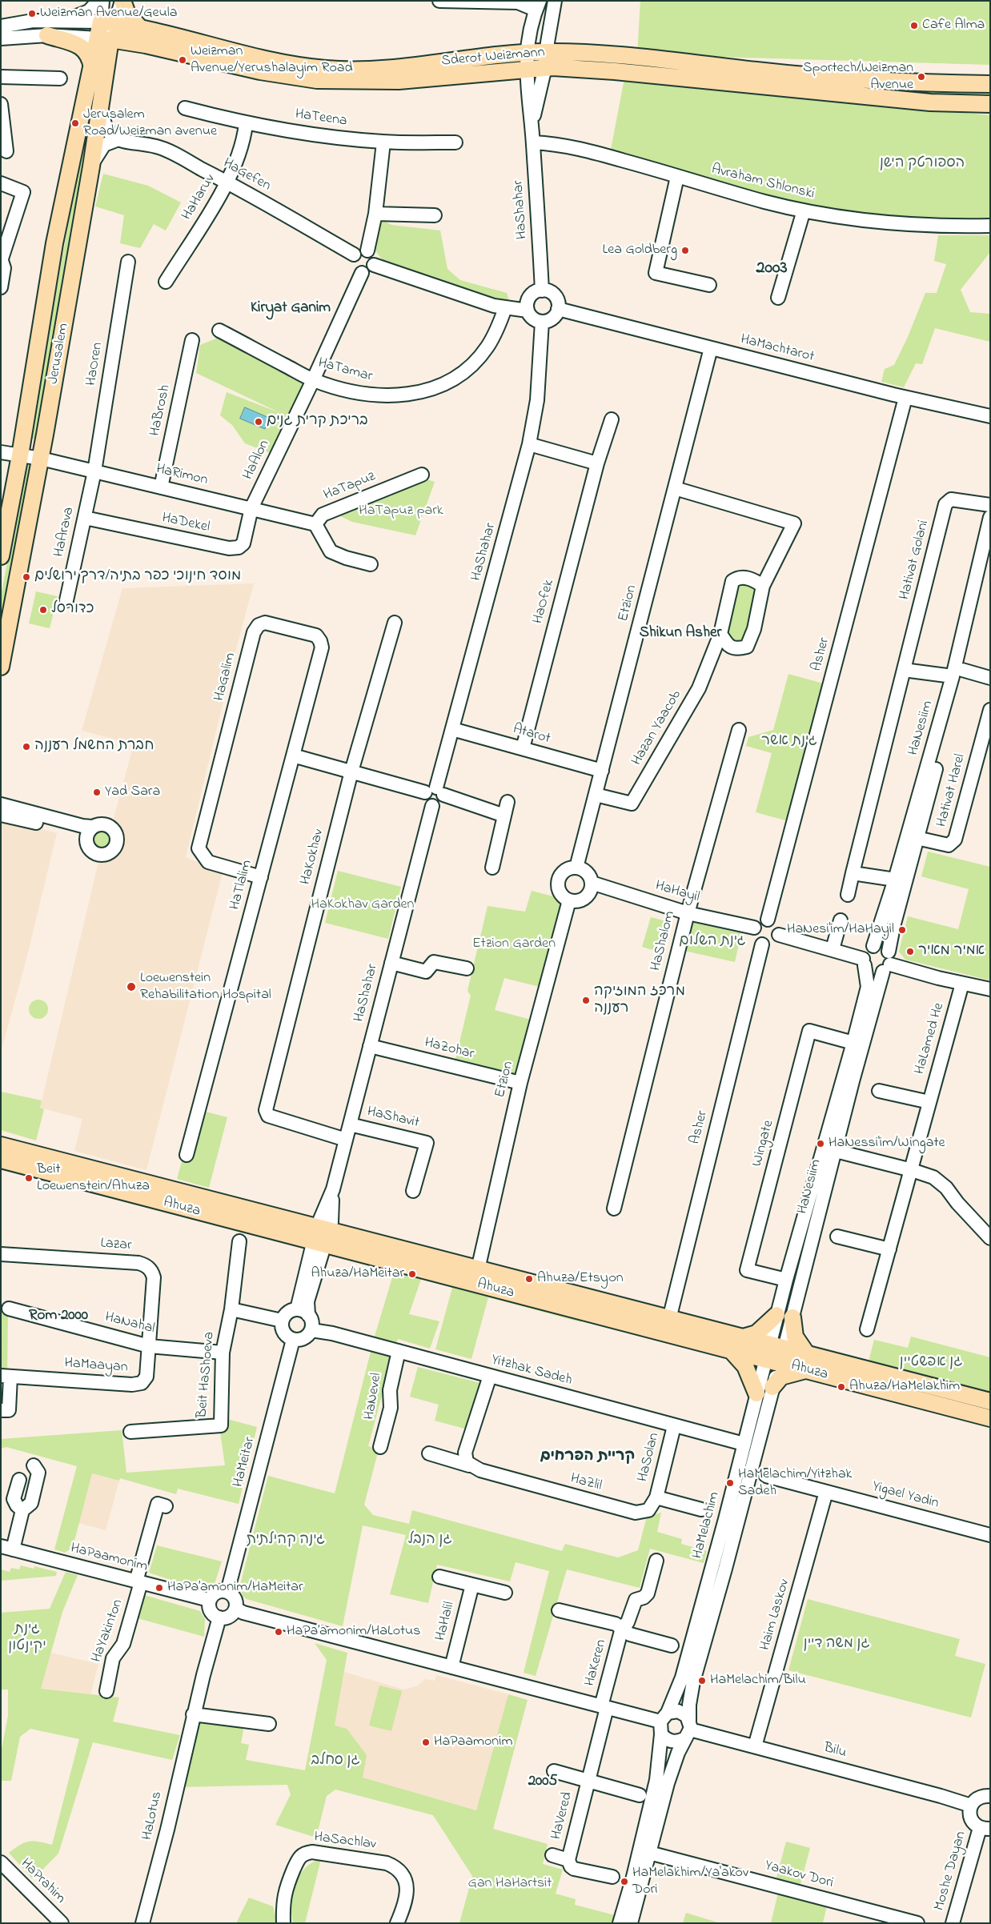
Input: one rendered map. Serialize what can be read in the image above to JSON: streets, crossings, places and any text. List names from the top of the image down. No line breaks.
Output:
{"streets":{"main road":["Sderot Weizmann","Jerusalem","Ahuza"],"street":["HaTeena","HaGefen","Avraham Shlonski","HaHaruv","HaShahar","HaMachtarot","HaOren","HaTamar","HaBrosh","HaAlon","HaRimon","HaTapuz","HaDekel","HaArava","Hativat Golani","HaOfek","Etzion","Asher","HaGalim","Hazan Yaacob","HaNesiim","Atarot","Hativat Harel","HaKokhav","HaTlalim","HaHayil","HaShalom","HaLamed He","HaZohar","HaShavit","Wingate","Lazar","HaNahal","HaMaayan","Yitzhak Sadeh","Beit HaShoeva","HaNevel","HaSolan","HaMeitar","HaZlil","Yigael Yadin","HaMelachim","HaPaamonim","Haim Laskov","HaHalil","HaYakinton","HaKeren","Bilu","HaLotus","HaVered","HaSachlav","Moshe Dayan","Yaakov Dori","HaPrahim"]},"crossings":[["Sderot Weizmann","HaShahar"],["Sderot Weizmann","Jerusalem"],["HaTeena","HaHaruv"],["HaGefen","HaHaruv"],["HaGefen","HaAlon"],["Avraham Shlonski","HaShahar"],["HaShahar","HaMachtarot"],["HaShahar","Atarot"],["HaShahar","HaKokhav"],["HaShahar","HaZohar"],["HaShahar","HaShavit"],["HaShahar","Ahuza"],["HaMachtarot","Etzion"],["HaMachtarot","Asher"],["Jerusalem","HaRimon"],["HaOren","HaRimon"],["HaOren","HaArava"],["HaTamar","HaAlon"],["HaBrosh","HaRimon"],["HaAlon","HaRimon"],["HaAlon","HaDekel"],["HaRimon","HaTapuz"],["HaRimon","HaDekel"],["HaRimon","HaArava"],["HaDekel","HaArava"],["HaOfek","Atarot"],["Etzion","Hazan Yaacob"],["Etzion","Atarot"],["Etzion","HaHayil"],["Etzion","HaZohar"],["Etzion","Ahuza"],["Asher","HaHayil"],["Asher","Ahuza"],["HaGalim","HaTlalim"],["HaNesiim","Hativat Harel"],["HaNesiim","Wingate"],["HaNesiim","Ahuza"],["HaNesiim","HaMelachim"],["HaHayil","HaShalom"],["Ahuza","HaMelachim"],["Lazar","HaNahal"],["Lazar","HaMaayan"],["HaNahal","HaMaayan"],["HaNahal","Beit HaShoeva"],["Yitzhak Sadeh","HaNevel"],["Yitzhak Sadeh","HaSolan"],["Yitzhak Sadeh","HaMeitar"],["Yitzhak Sadeh","HaMelachim"],["HaSolan","HaZlil"],["HaMeitar","HaPaamonim"],["HaMeitar","HaLotus"],["Yigael Yadin","Haim Laskov"],["HaMelachim","Bilu"],["HaMelachim","Yaakov Dori"],["HaPaamonim","HaYakinton"],["HaPaamonim","HaLotus"],["Haim Laskov","Bilu"],["HaKeren","HaVered"]],"districts":["2003","Kiryat Ganim","Shikun Asher","Rom 2000","קריית הפרחים","2005"],"parks":["הספורטק הישן","HaTapuz park","גינת אשר","HaKokhav Garden","גינת השלום","Etzion Garden","גן אפשטיין","גינה קהילתית","גן הנבל","גינת יקינטון","גן משה דיין","גן סחלב","Gan HaHartsit"],"places":["Weizman Avenue/Geula","Cafe Alma","Weizman Avenue/Yerushalayim Road","Sportech/Weizman Avenue","Jerusalem Road/Weizman avenue","Lea Goldberg","בריכת קרית גנים","מוסד חינוכי כפר בתיה/דרך ירושלים","כדורסל","חברת החשמל רעננה","Yad Sara","HaNesi'im/HaHayil","אמיר מאיר","Loewenstein Rehabilitation Hospital","מרכז המוזיקה רעננה","HaNessi'im/Wingate","Beit Loewenstein/Ahuza","Ahuza/HaMeitar","Ahuza/Etsyon","Ahuza/HaMelakhim","HaMelachim/Yitzhak Sadeh","HaPa’amonim/HaMeitar","HaPa’amonim/HaLotus","HaMelachim/Bilu","HaPaamonim","HaMelakhim/Ya'akov Dori"]}
